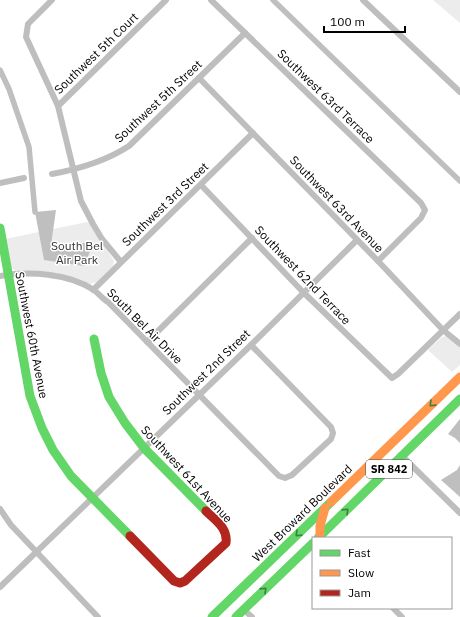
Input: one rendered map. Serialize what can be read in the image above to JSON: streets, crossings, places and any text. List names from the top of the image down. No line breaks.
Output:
{"streets":{"street":["Southwest 5th Court","Southwest 63rd Terrace","Southwest 5th Street","Southwest 3rd Street","Southwest 63rd Avenue","Southwest 62nd Terrace","South Bel Air Drive","Southwest 60th Avenue","Southwest 2nd Street","SR 842","Southwest 61st Avenue","West Broward Boulevard"]},"crossings":[["Southwest 63rd Terrace","Southwest 5th Street"],["Southwest 63rd Terrace","Southwest 63rd Avenue"],["Southwest 5th Street","Southwest 63rd Avenue"],["Southwest 3rd Street","Southwest 63rd Avenue"],["Southwest 3rd Street","Southwest 62nd Terrace"],["Southwest 3rd Street","South Bel Air Drive"],["Southwest 63rd Avenue","Southwest 62nd Terrace"],["Southwest 63rd Avenue","Southwest 2nd Street"],["Southwest 62nd Terrace","Southwest 2nd Street"],["South Bel Air Drive","Southwest 60th Avenue"],["South Bel Air Drive","Southwest 2nd Street"],["Southwest 60th Avenue","Southwest 2nd Street"],["Southwest 60th Avenue","Southwest 61st Avenue"],["Southwest 2nd Street","Southwest 61st Avenue"]],"parks":["South Bel Air Park"],"legend":["Fast","Slow","Jam"],"scale_bar":"100 m"}
